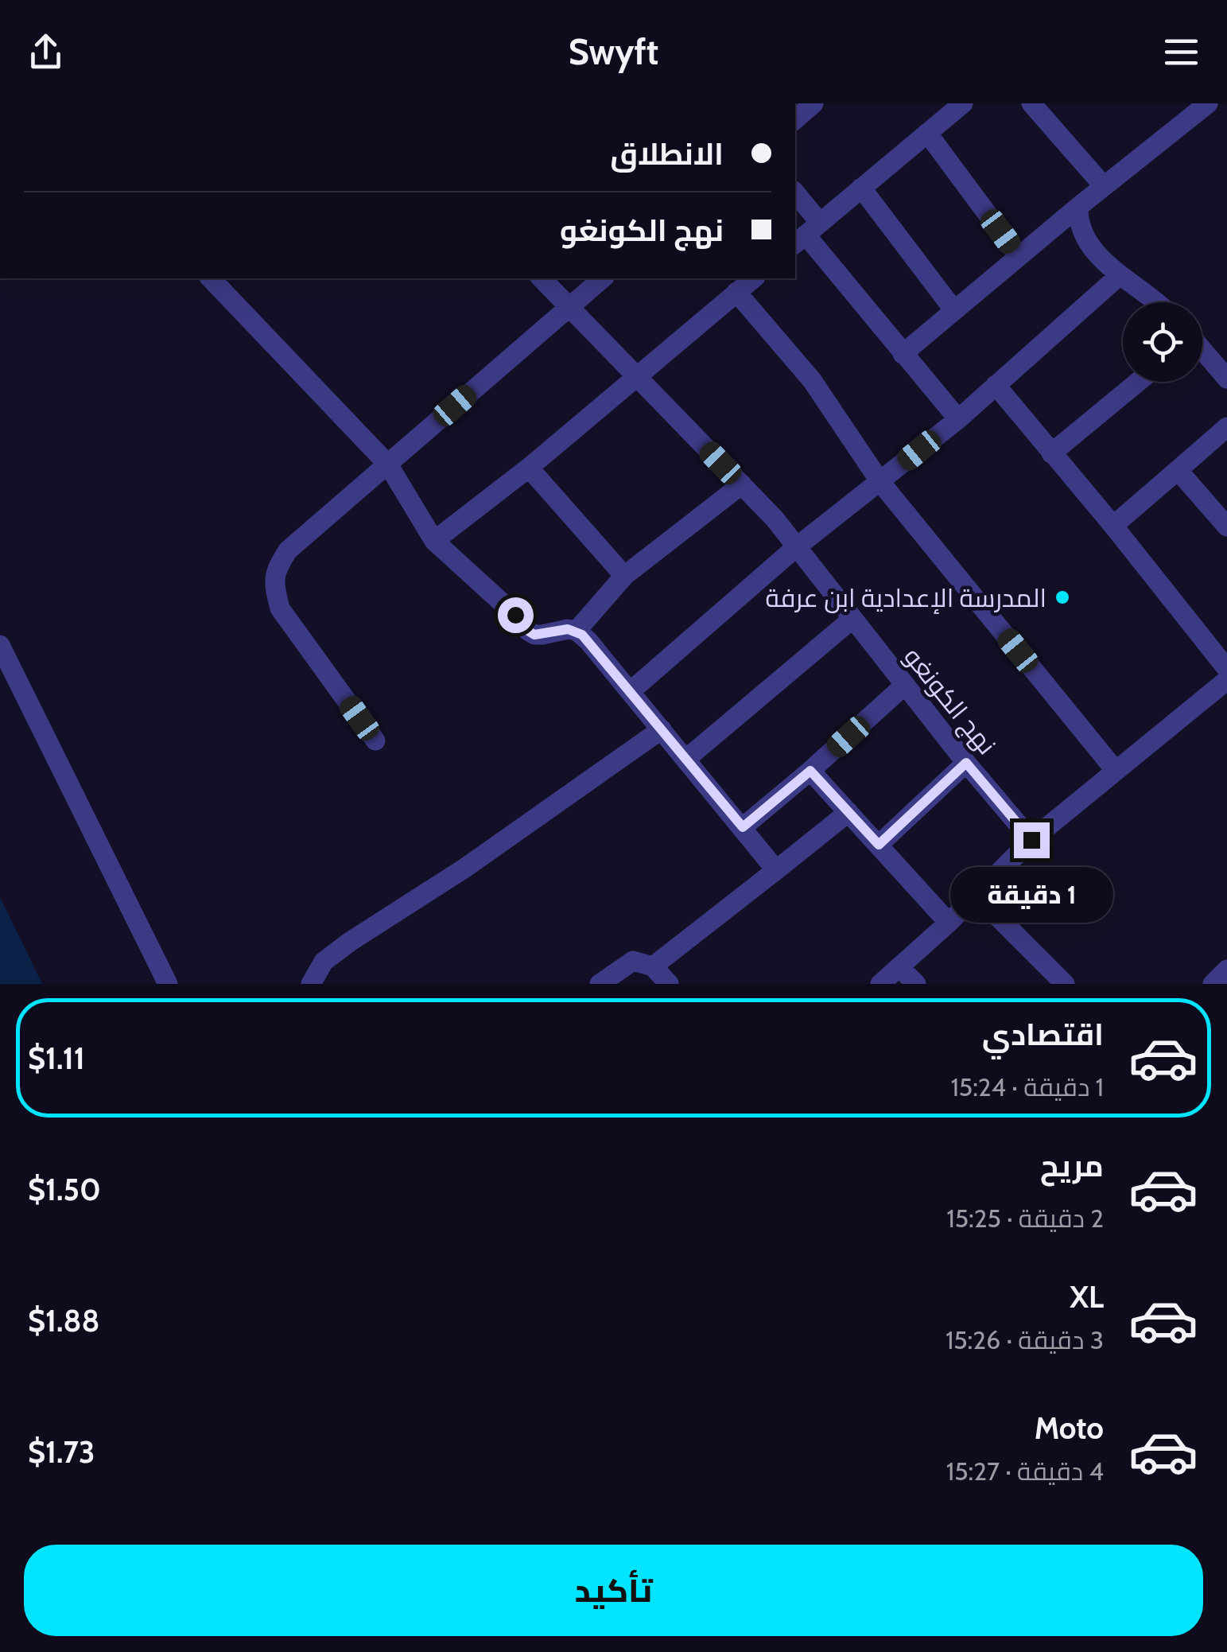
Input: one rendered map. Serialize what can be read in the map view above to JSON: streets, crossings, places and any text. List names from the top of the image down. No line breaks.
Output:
{"streets":{"street":["نهج الكونغو"]},"places":["المدرسة الإعدادية ابن عرفة"],"page":{"header":"Swyft","banner":["الانطلاق","نهج الكونغو"],"bubble":"1 دقيقة","list":[{"name":"اقتصادي","note":"1 دقيقة · 15:24","value":"$1.11"},{"name":"مريح","note":"2 دقيقة · 15:25","value":"$1.50"},{"name":"XL","note":"3 دقيقة · 15:26","value":"$1.88"},{"name":"Moto","note":"4 دقيقة · 15:27","value":"$1.73"}],"buttons":"تأكيد"}}
